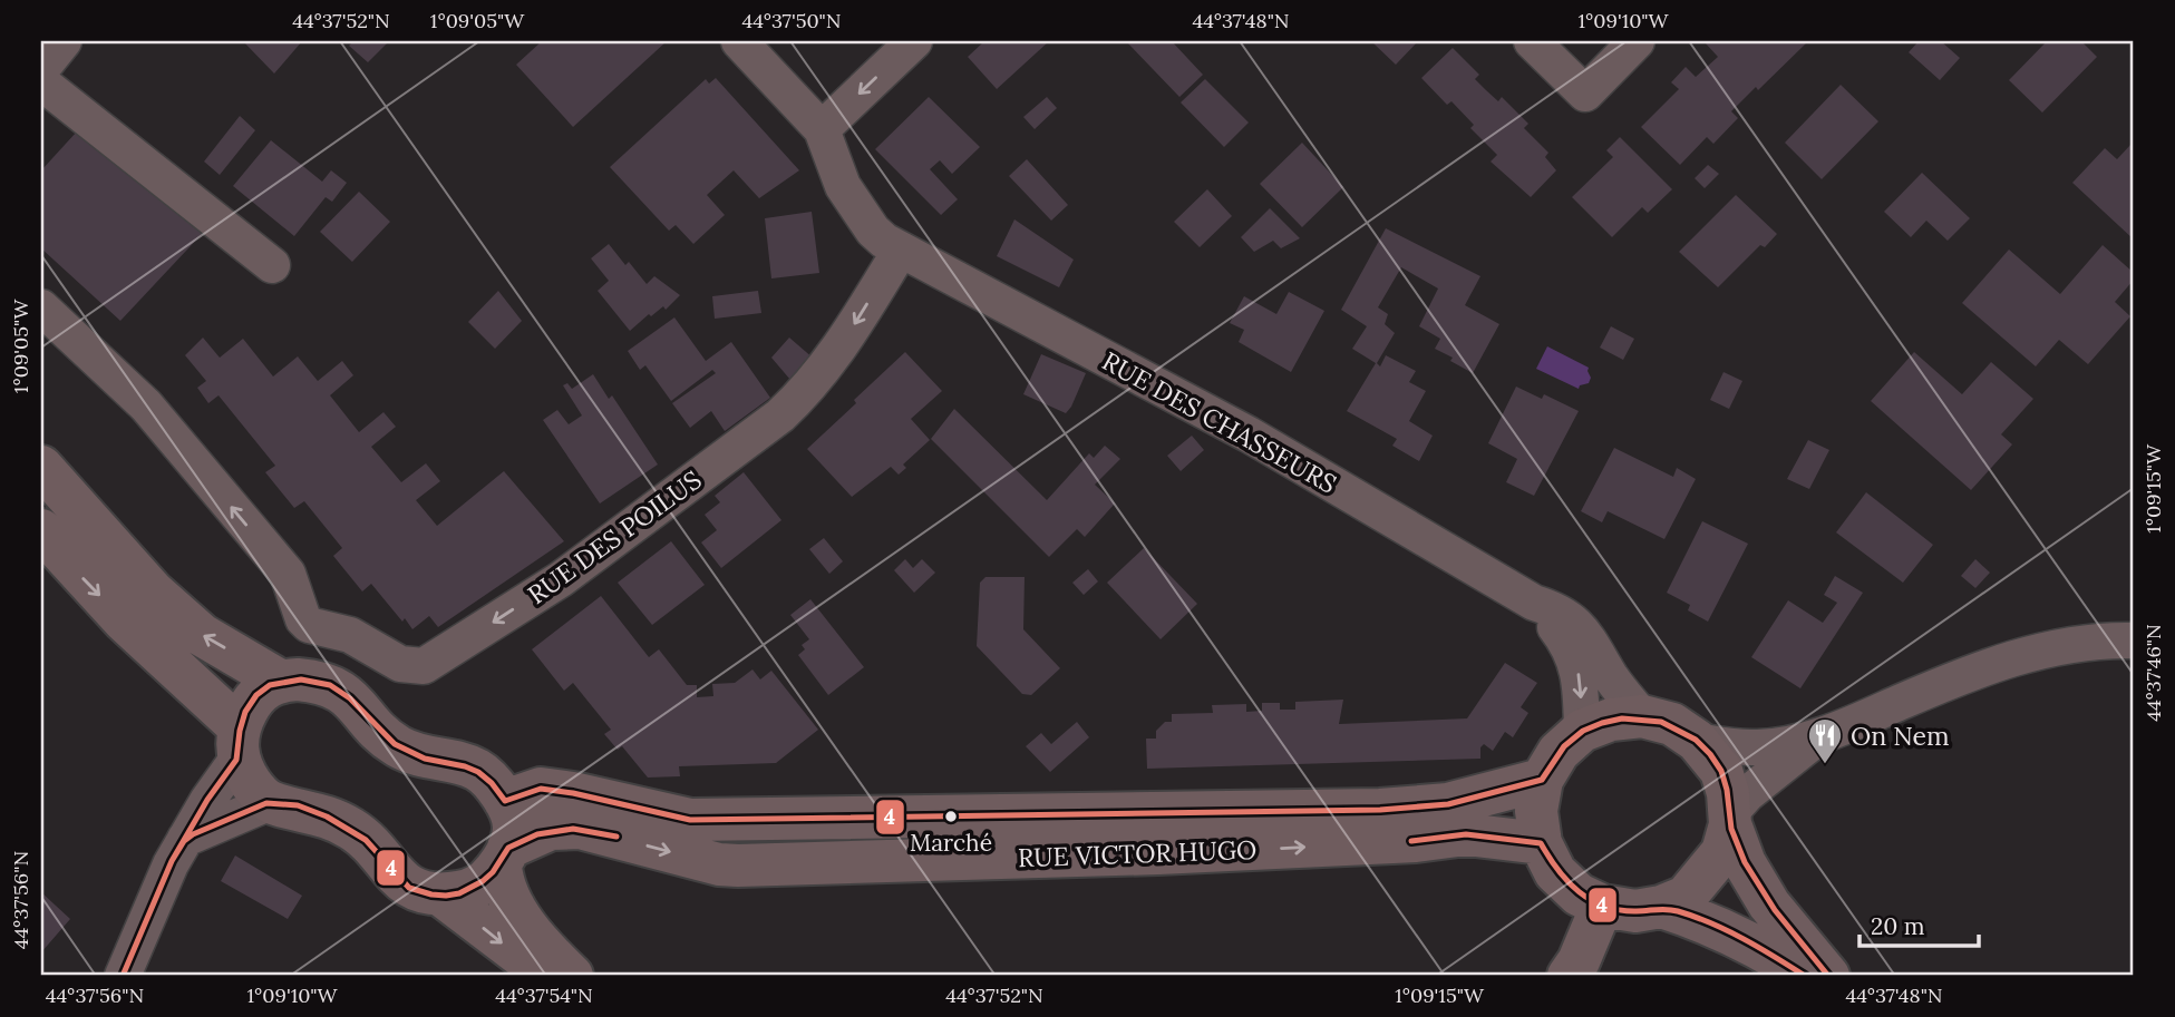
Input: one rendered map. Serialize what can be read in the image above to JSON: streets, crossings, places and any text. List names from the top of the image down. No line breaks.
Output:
{"streets":{"street":["RUE DES CHASSEURS","RUE DES POILUS","RUE VICTOR HUGO"]},"crossings":[["RUE DES CHASSEURS","RUE DES POILUS"],["RUE DES CHASSEURS","RUE VICTOR HUGO"]],"places":{"restaurant":["On Nem"],"other":["Marché"]},"lines":["transit line 4"],"scale_bar":"20 m","coordinates":["44°37'52\"N","1°09'05\"W","44°37'50\"N","44°37'48\"N","1°09'10\"W","1°09'15\"W","44°37'46\"N","44°37'56\"N","44°37'54\"N"]}
